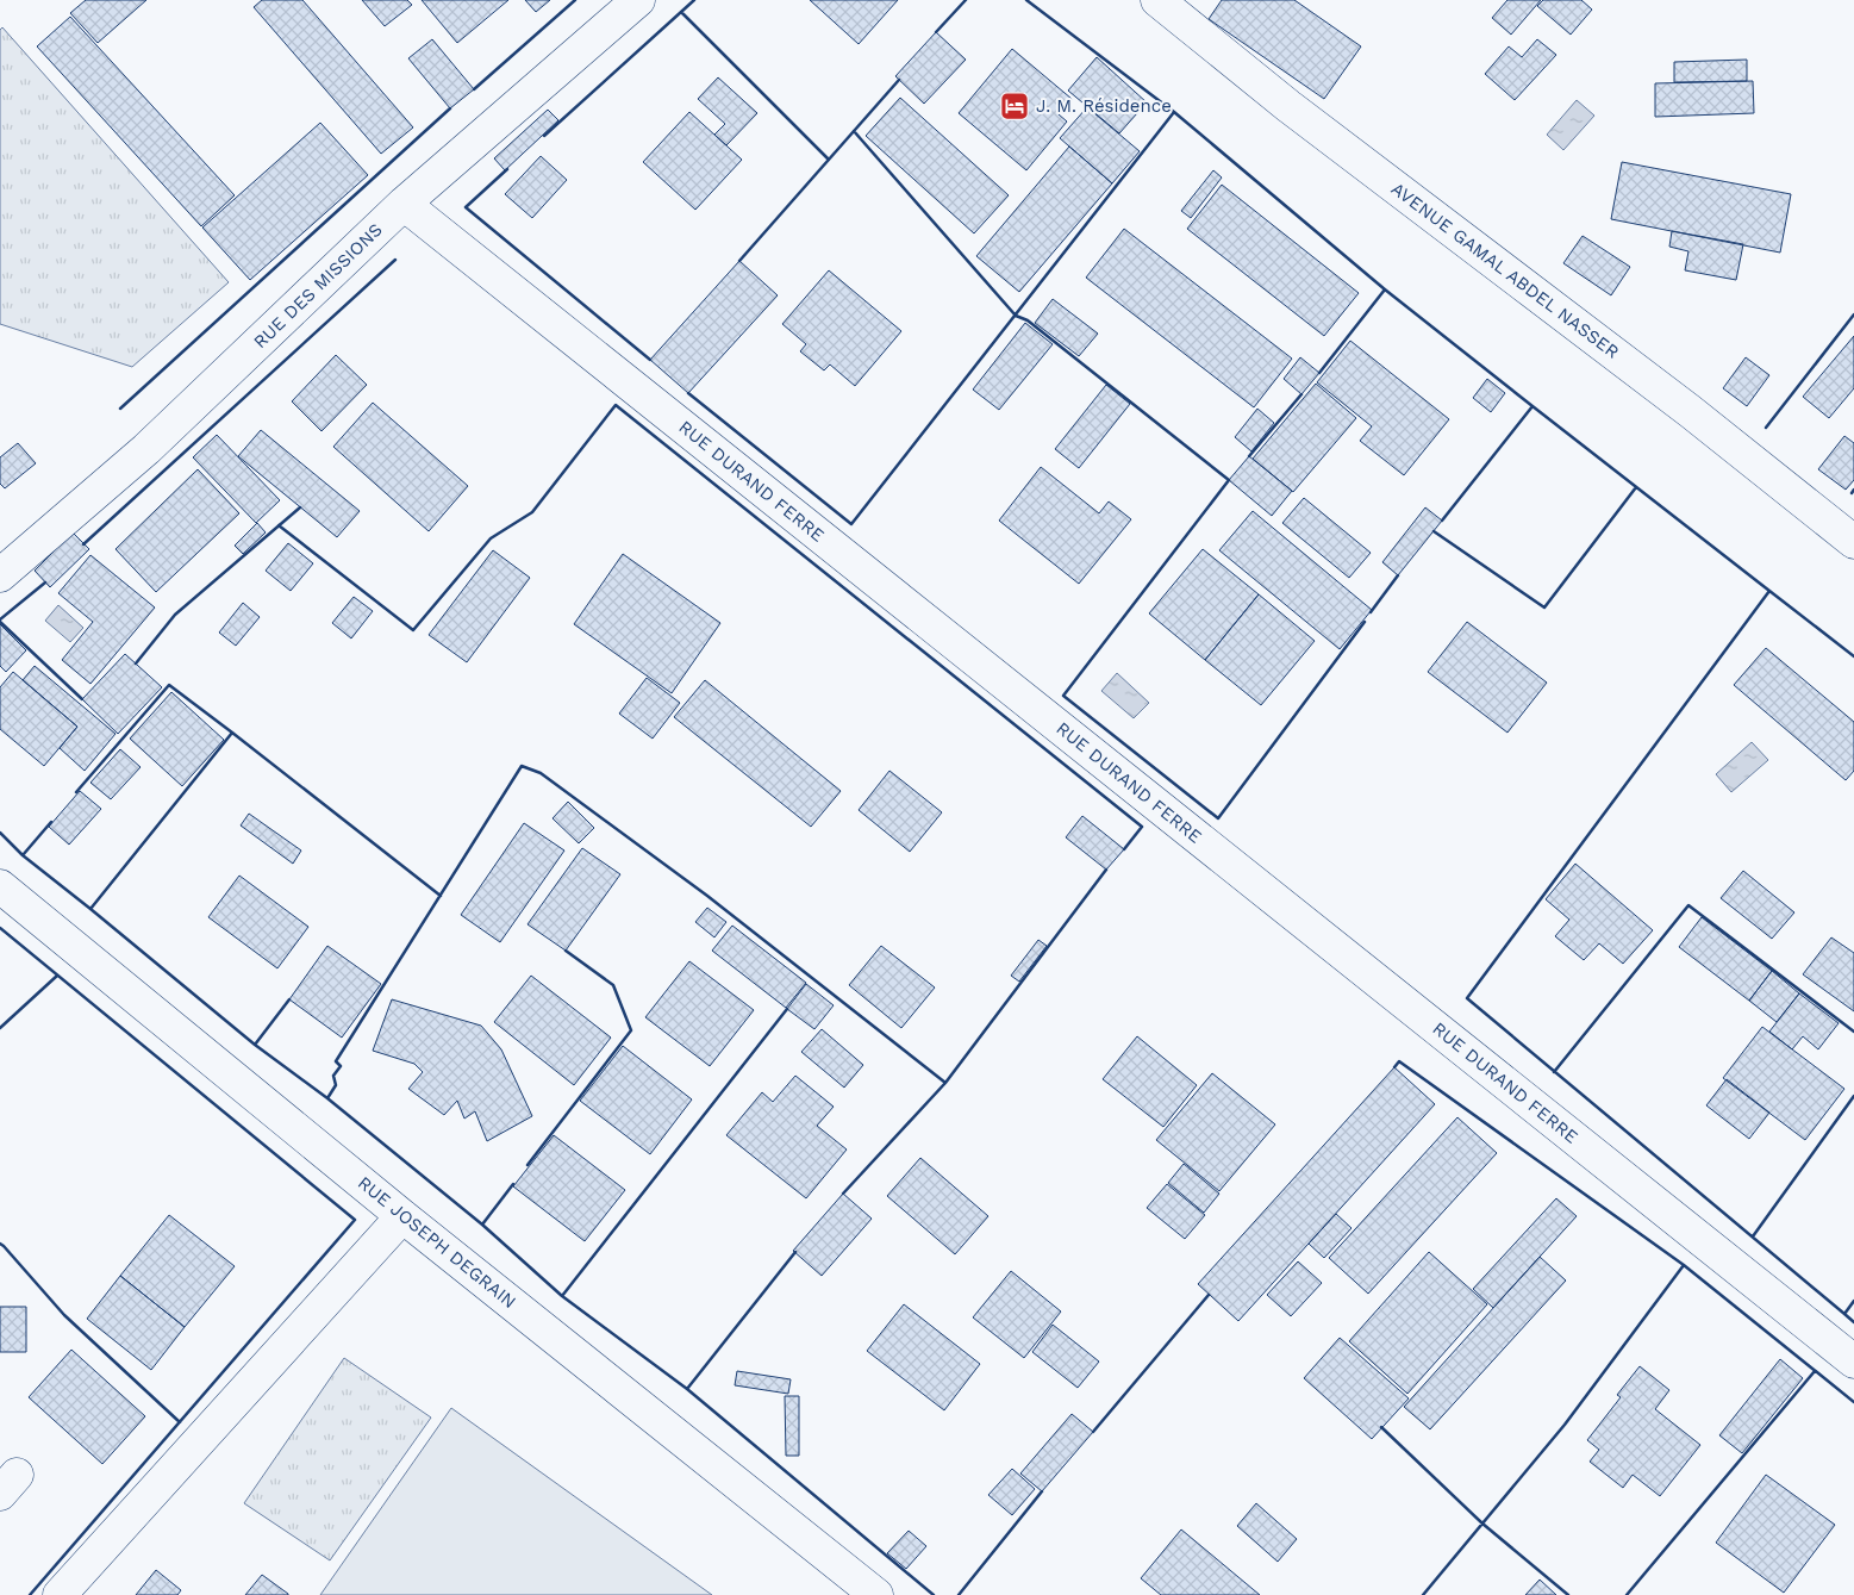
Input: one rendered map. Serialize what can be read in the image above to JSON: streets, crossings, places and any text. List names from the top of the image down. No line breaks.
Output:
{"streets":{"street":["AVENUE GAMAL ABDEL NASSER","RUE DES MISSIONS","RUE DURAND FERRE","RUE JOSEPH DEGRAIN"]},"crossings":[["RUE DES MISSIONS","RUE DURAND FERRE"]],"places":{"hotel":["J. M. Résidence"]}}
